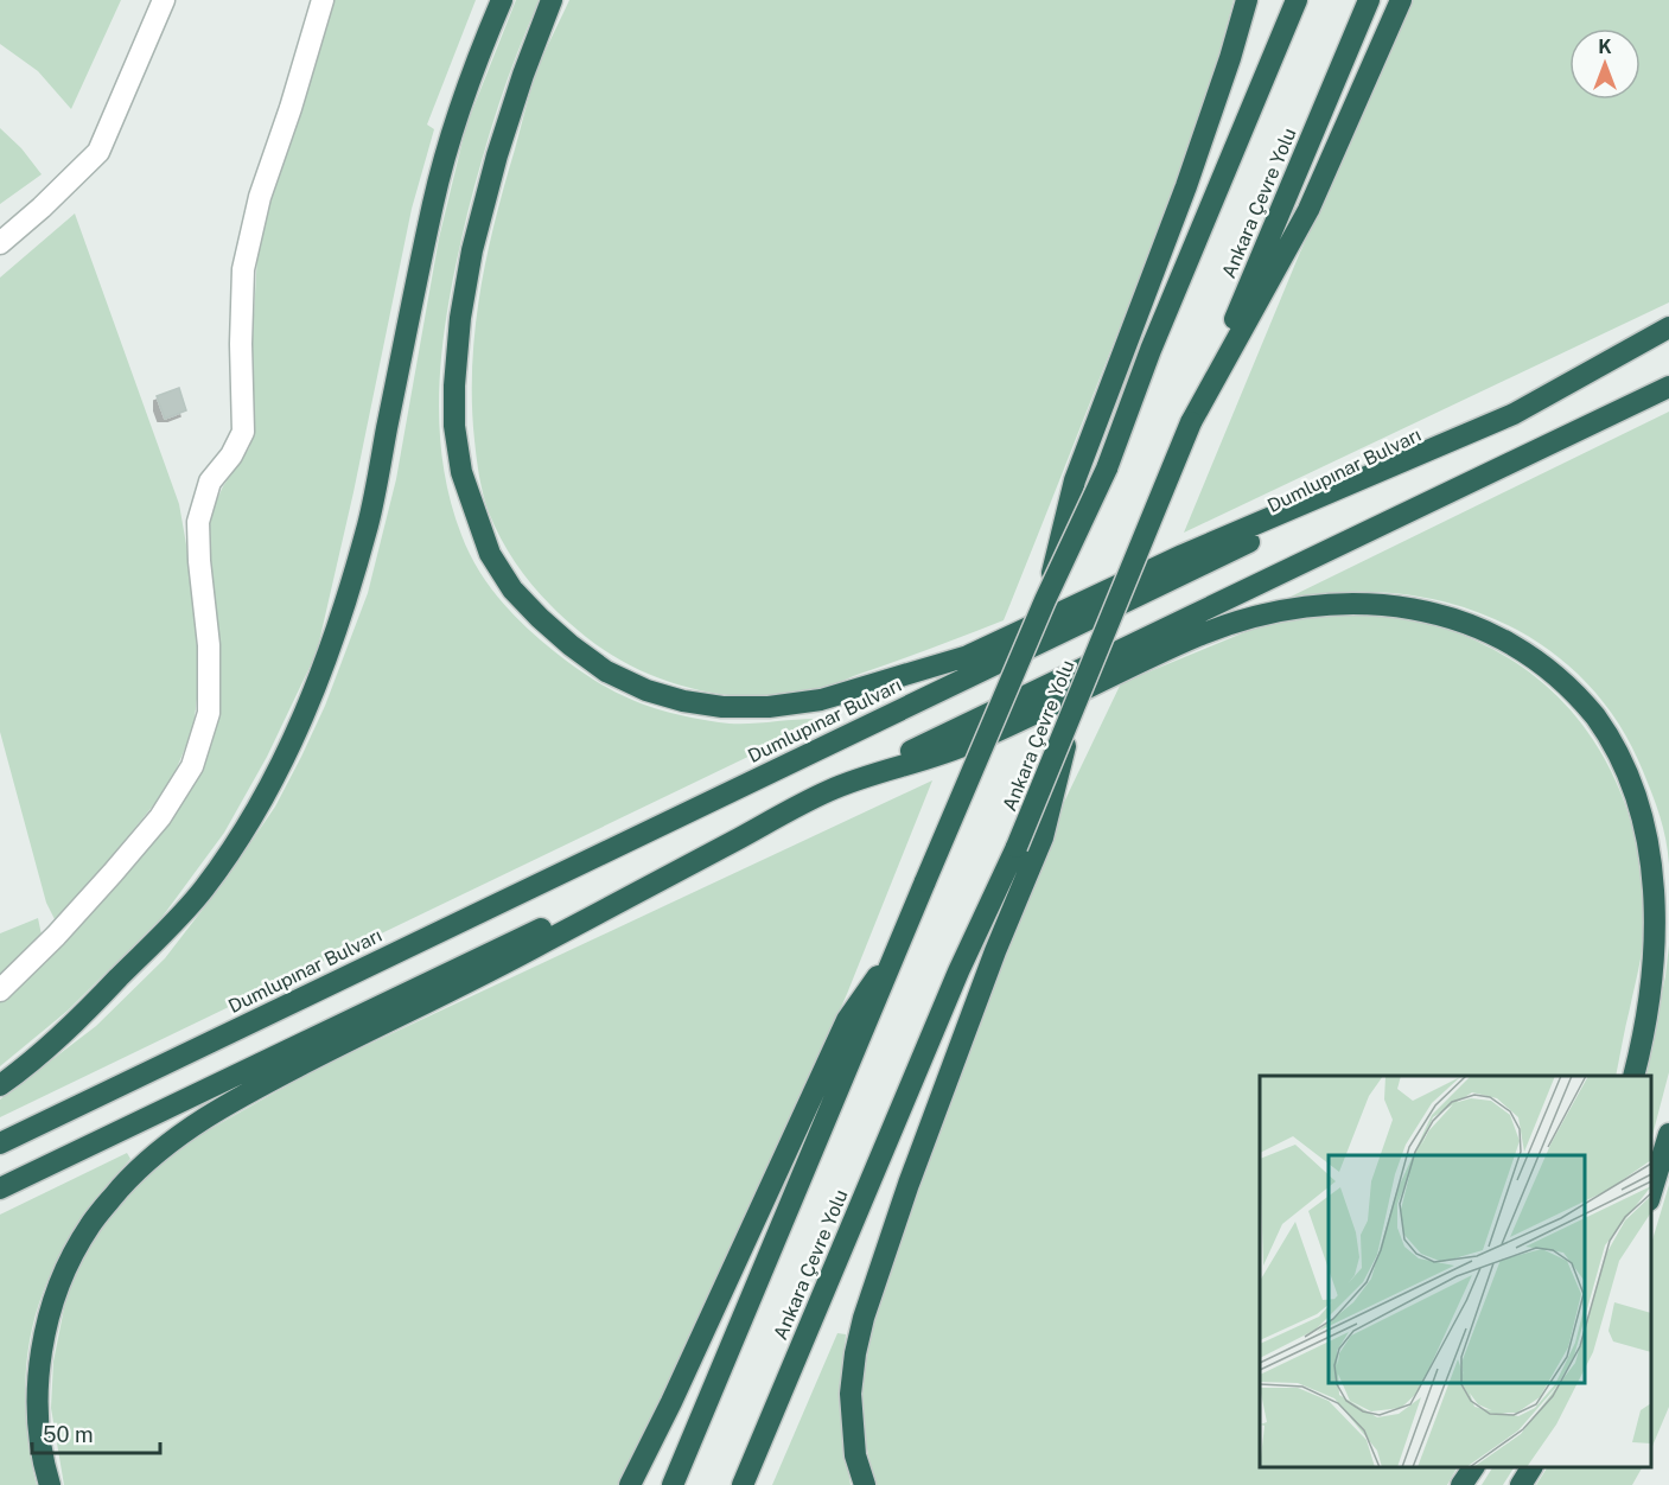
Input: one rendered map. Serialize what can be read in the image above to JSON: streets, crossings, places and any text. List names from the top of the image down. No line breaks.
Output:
{"streets":{"highway":["Ankara Çevre Yolu","Dumlupınar Bulvarı"]},"scale_bar":"50 m","north":"top"}
